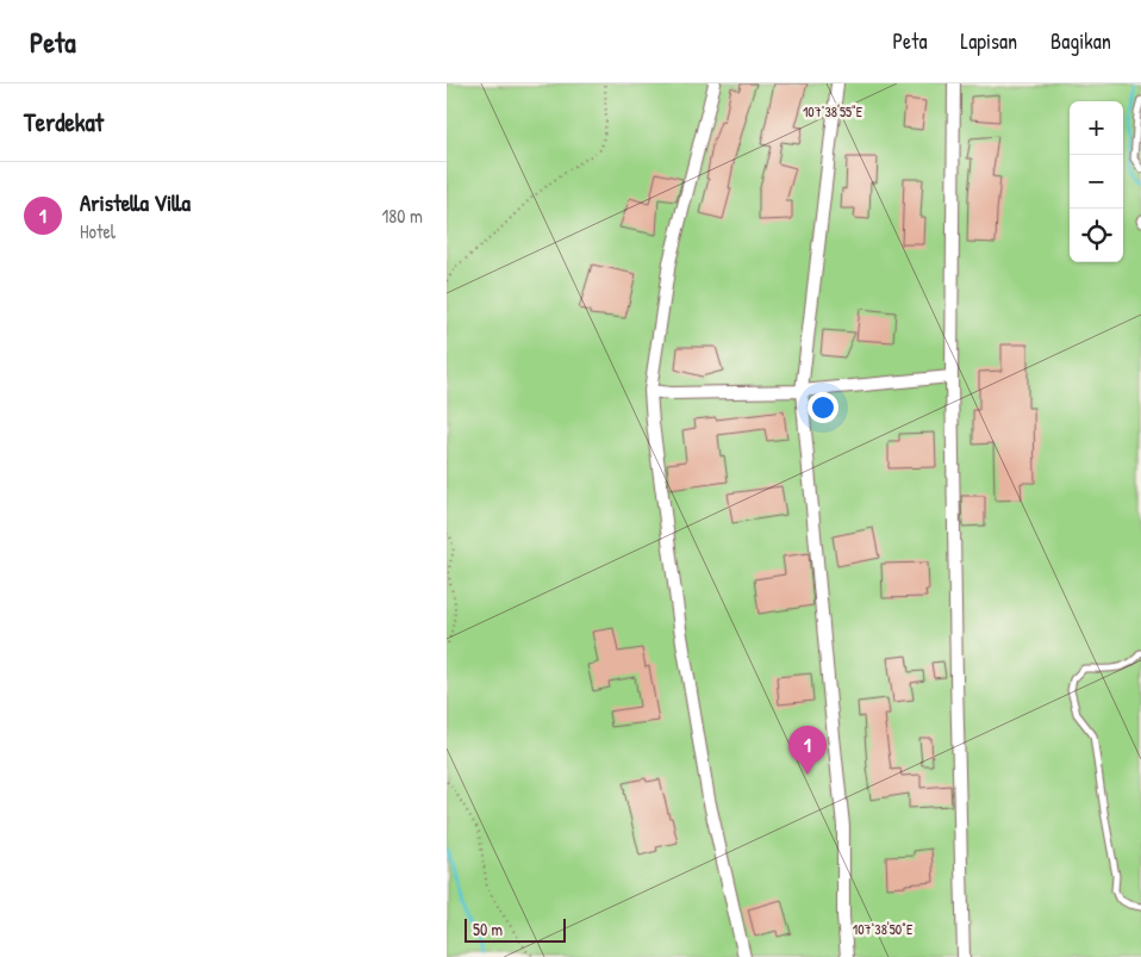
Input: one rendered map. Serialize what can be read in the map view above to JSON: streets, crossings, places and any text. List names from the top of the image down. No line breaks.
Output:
{"scale_bar":"50 m","page":{"header":"Peta","nav":["Peta","Lapisan","Bagikan"],"heading":"Terdekat","map_buttons":["+","−"],"list":[{"mark":"1","name":"Aristella Villa","note":"Hotel","value":"180 m"}],"pins":"1","scale":"50 m"},"coordinates":["107°38'55\"E","107°38'50\"E"]}
